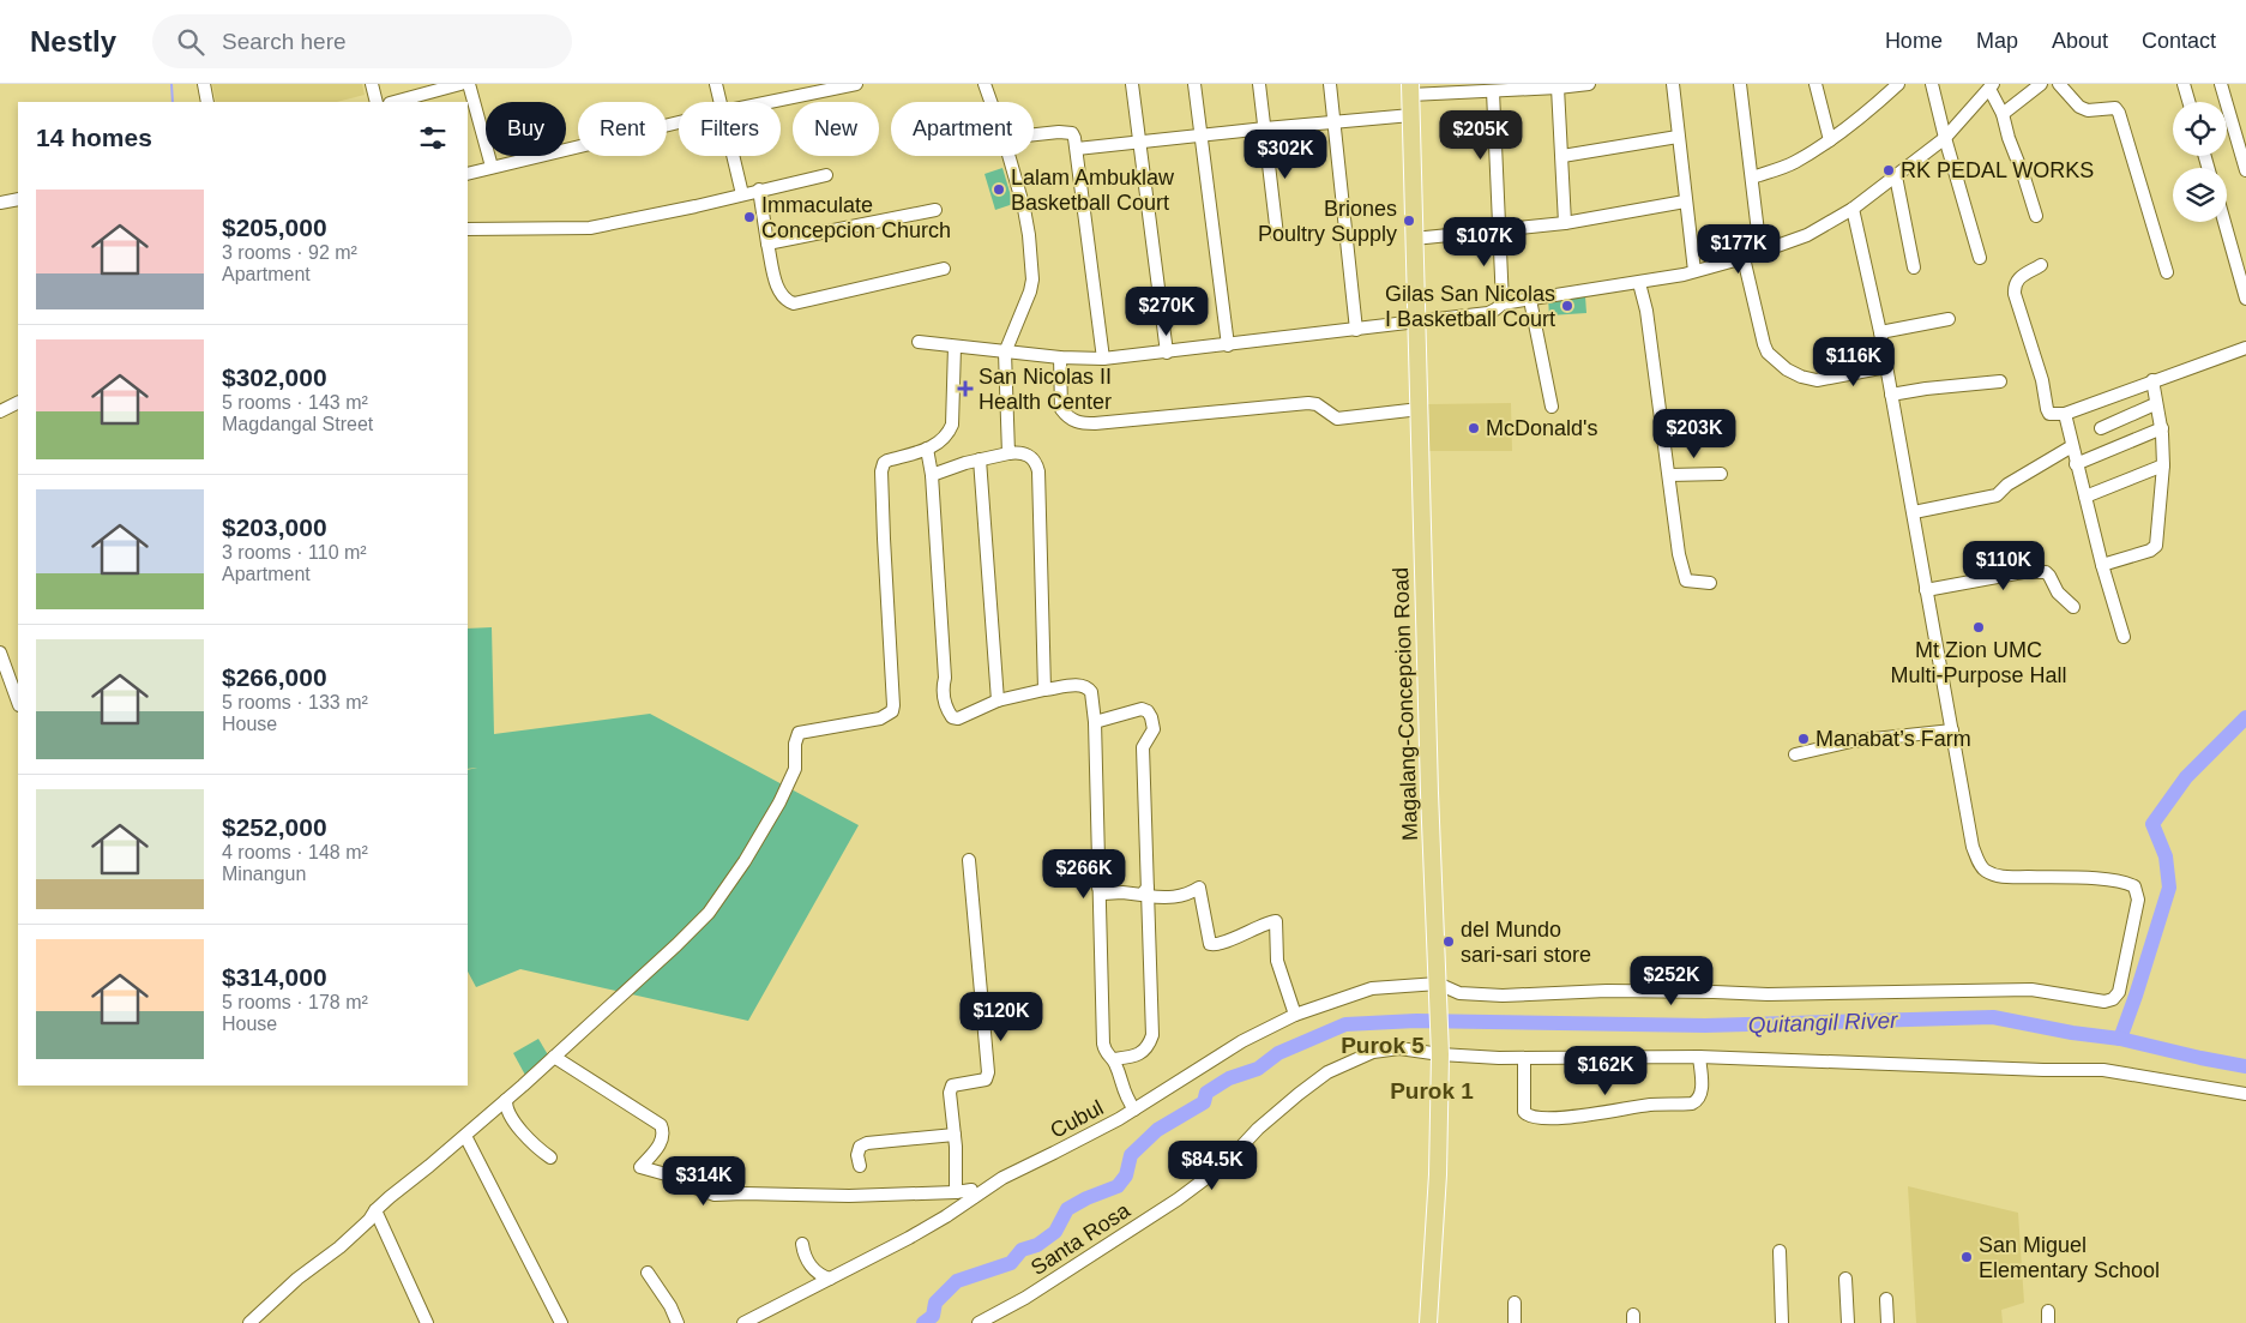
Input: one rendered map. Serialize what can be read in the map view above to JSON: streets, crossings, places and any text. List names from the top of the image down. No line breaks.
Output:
{"streets":{"main road":["Magalang-Concepcion Road"],"street":["Cubul","Santa Rosa"]},"crossings":[["Magalang-Concepcion Road","Cubul"],["Magalang-Concepcion Road","Santa Rosa"]],"districts":["Purok 5","Purok 1"],"water":["Quitangil River"],"places":{"other":["RK PEDAL WORKS","Lalam Ambuklaw Basketball Court","Immaculate Concepcion Church","Briones Poultry Supply","Gilas San Nicolas I Basketball Court","McDonald's","Mt Zion UMC Multi-Purpose Hall","Manabat’s Farm","del Mundo sari-sari store","San Miguel Elementary School"],"health":["San Nicolas II Health Center"]},"page":{"header":"Nestly","search":"Search here","nav":["Home","Map","About","Contact"],"chip":["Buy","Rent","Filters","New","Apartment"],"heading":"14 homes","price":["$205K","$302K","$107K","$177K","$270K","$116K","$203K","$110K","$266K","$252K","$120K","$162K","$84.5K","$314K"],"list":[{"name":"$205,000","note":"3 rooms · 92 m² · Apartment"},{"name":"$302,000","note":"5 rooms · 143 m² · Magdangal Street"},{"name":"$203,000","note":"3 rooms · 110 m² · Apartment"},{"name":"$266,000","note":"5 rooms · 133 m² · House"},{"name":"$252,000","note":"4 rooms · 148 m² · Minangun"},{"name":"$314,000","note":"5 rooms · 178 m² · House"}]}}
